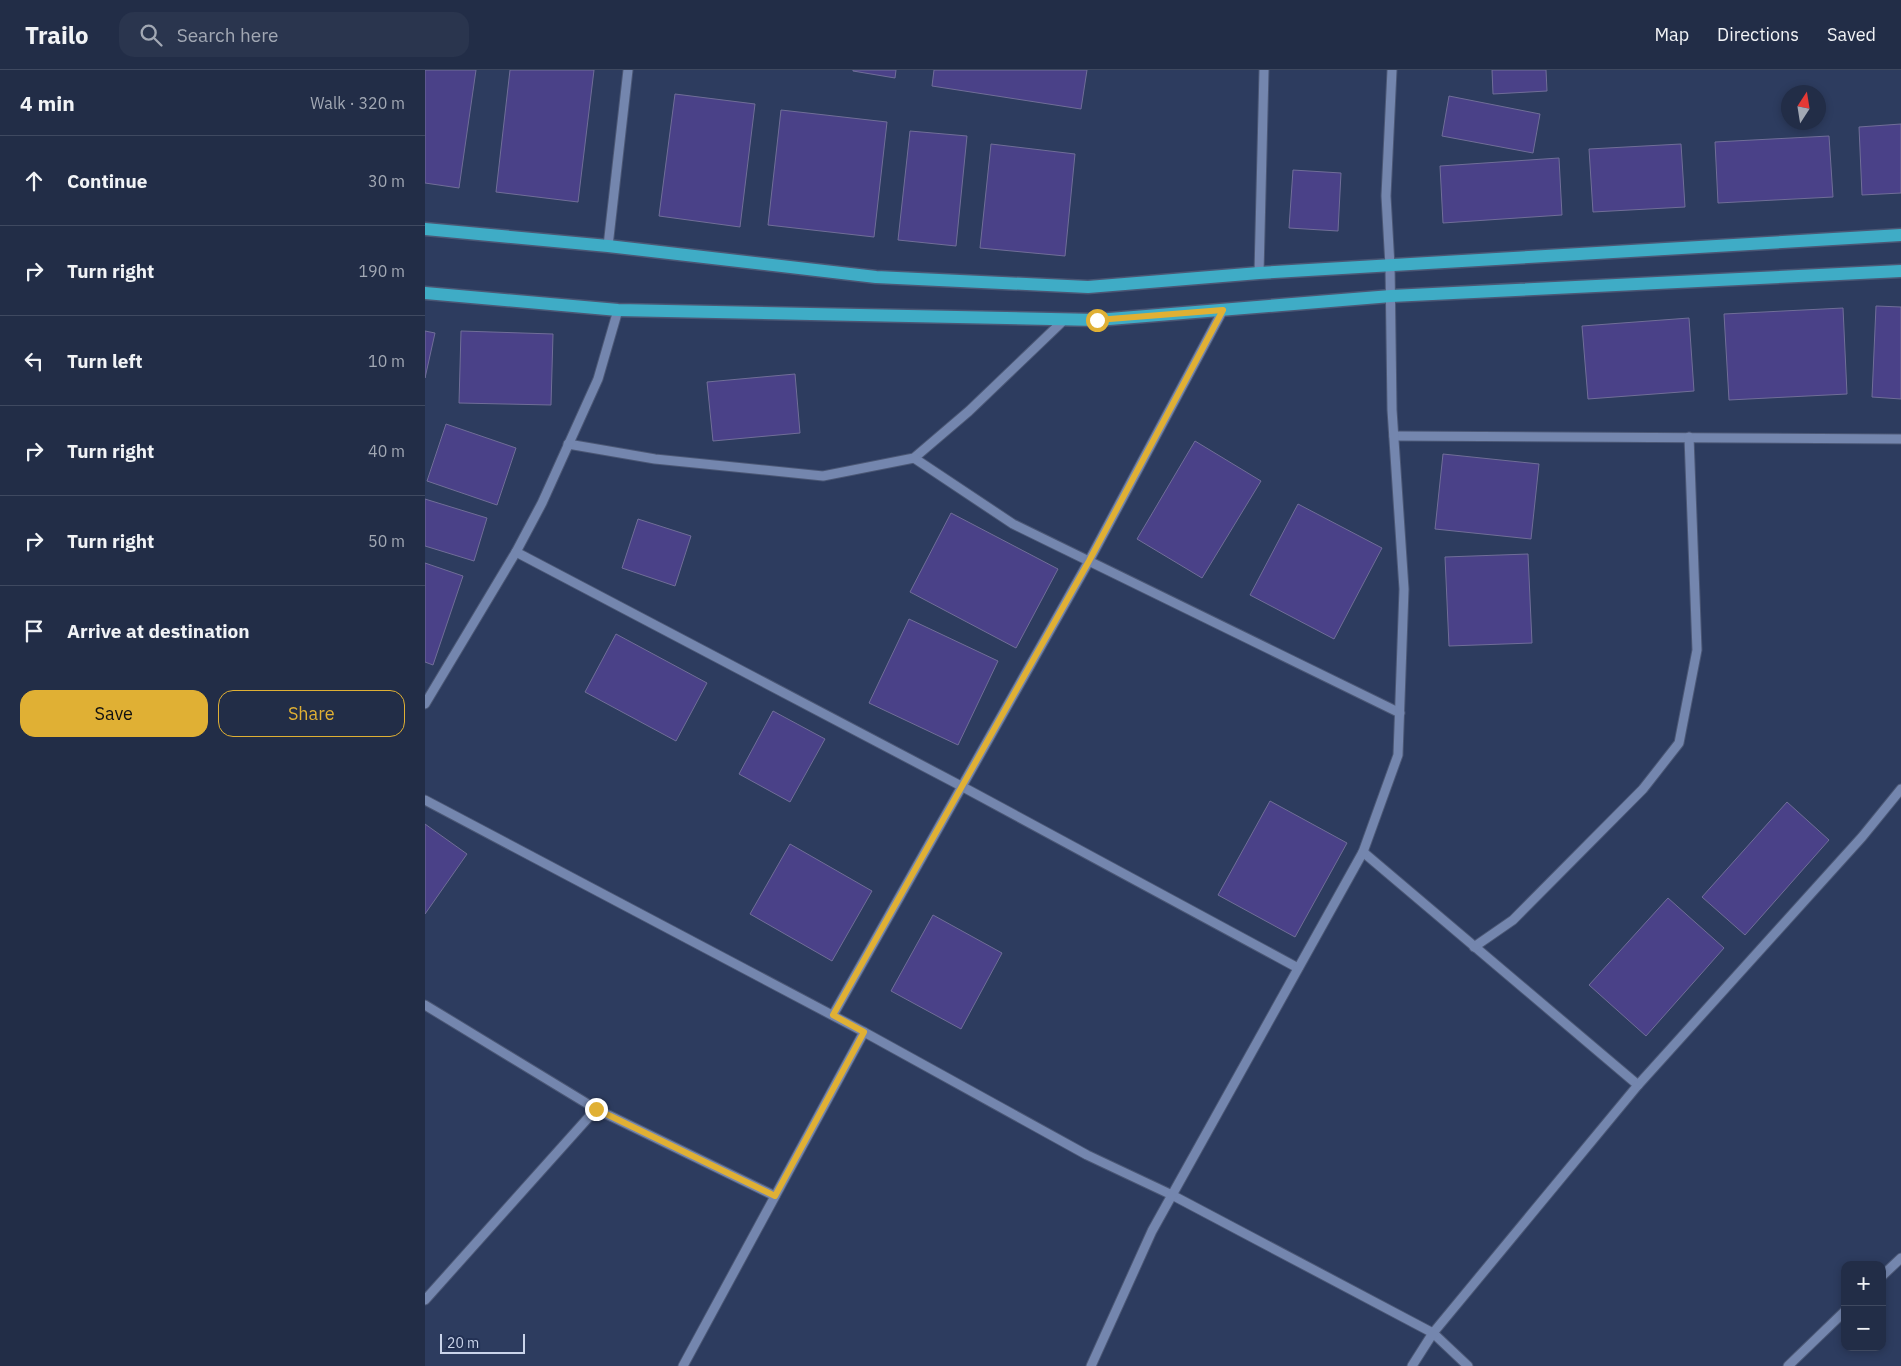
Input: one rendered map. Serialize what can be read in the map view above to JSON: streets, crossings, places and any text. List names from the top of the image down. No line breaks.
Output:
{"scale_bar":"20 m","north":"top","page":{"header":"Trailo","search":"Search here","nav":["Map","Directions","Saved"],"heading":["4 min","Walk · 320 m"],"list":[["Continue","30 m"],["Turn right","190 m"],["Turn left","10 m"],["Turn right","40 m"],["Turn right","50 m"],"Arrive at destination"],"buttons":["Save","Share"],"map_buttons":["+","−"],"scale":"20 m"}}
